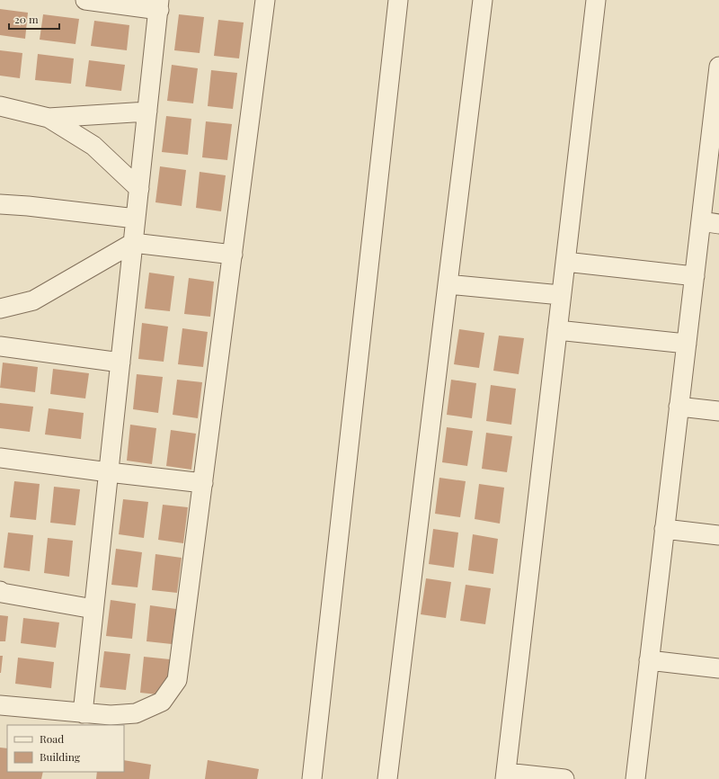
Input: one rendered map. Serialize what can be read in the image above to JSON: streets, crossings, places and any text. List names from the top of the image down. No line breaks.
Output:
{"legend":["Road","Building"],"scale_bar":"20 m"}
